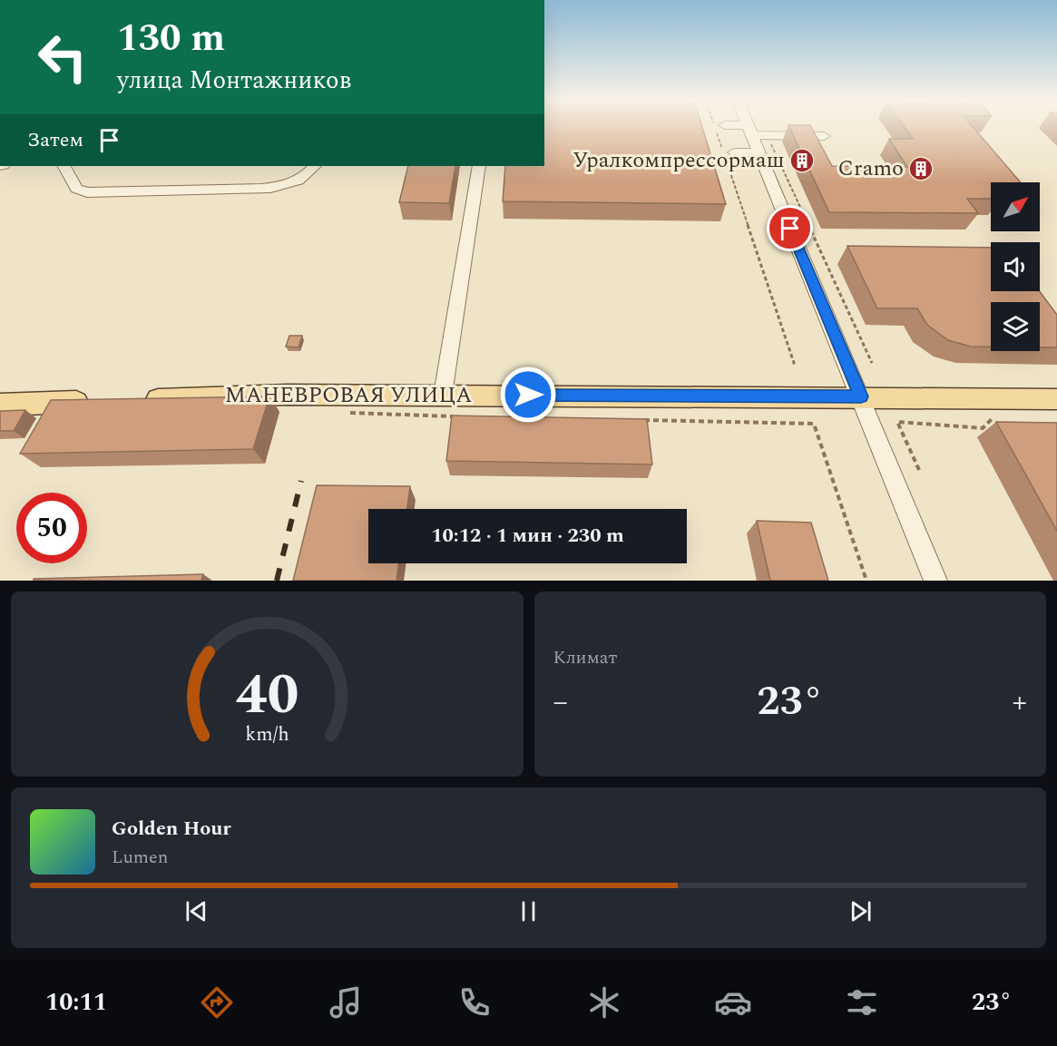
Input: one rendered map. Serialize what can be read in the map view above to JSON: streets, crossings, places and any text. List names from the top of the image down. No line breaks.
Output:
{"streets":{"main road":["МАНЕВРОВАЯ УЛИЦА"]},"places":{"building":["Уралкомпрессормаш","Cramo"]},"north":"top right","page":{"turn":["130 m","улица Монтажников"],"then":"Затем","limit":"50","trip":"10:12 · 1 мин · 230 m","tile":"Климат","heat":["−","23°","+"],"song":["Golden Hour","Lumen"],"tabs":["10:11","23°"],"gauge":["40","km/h"]}}
